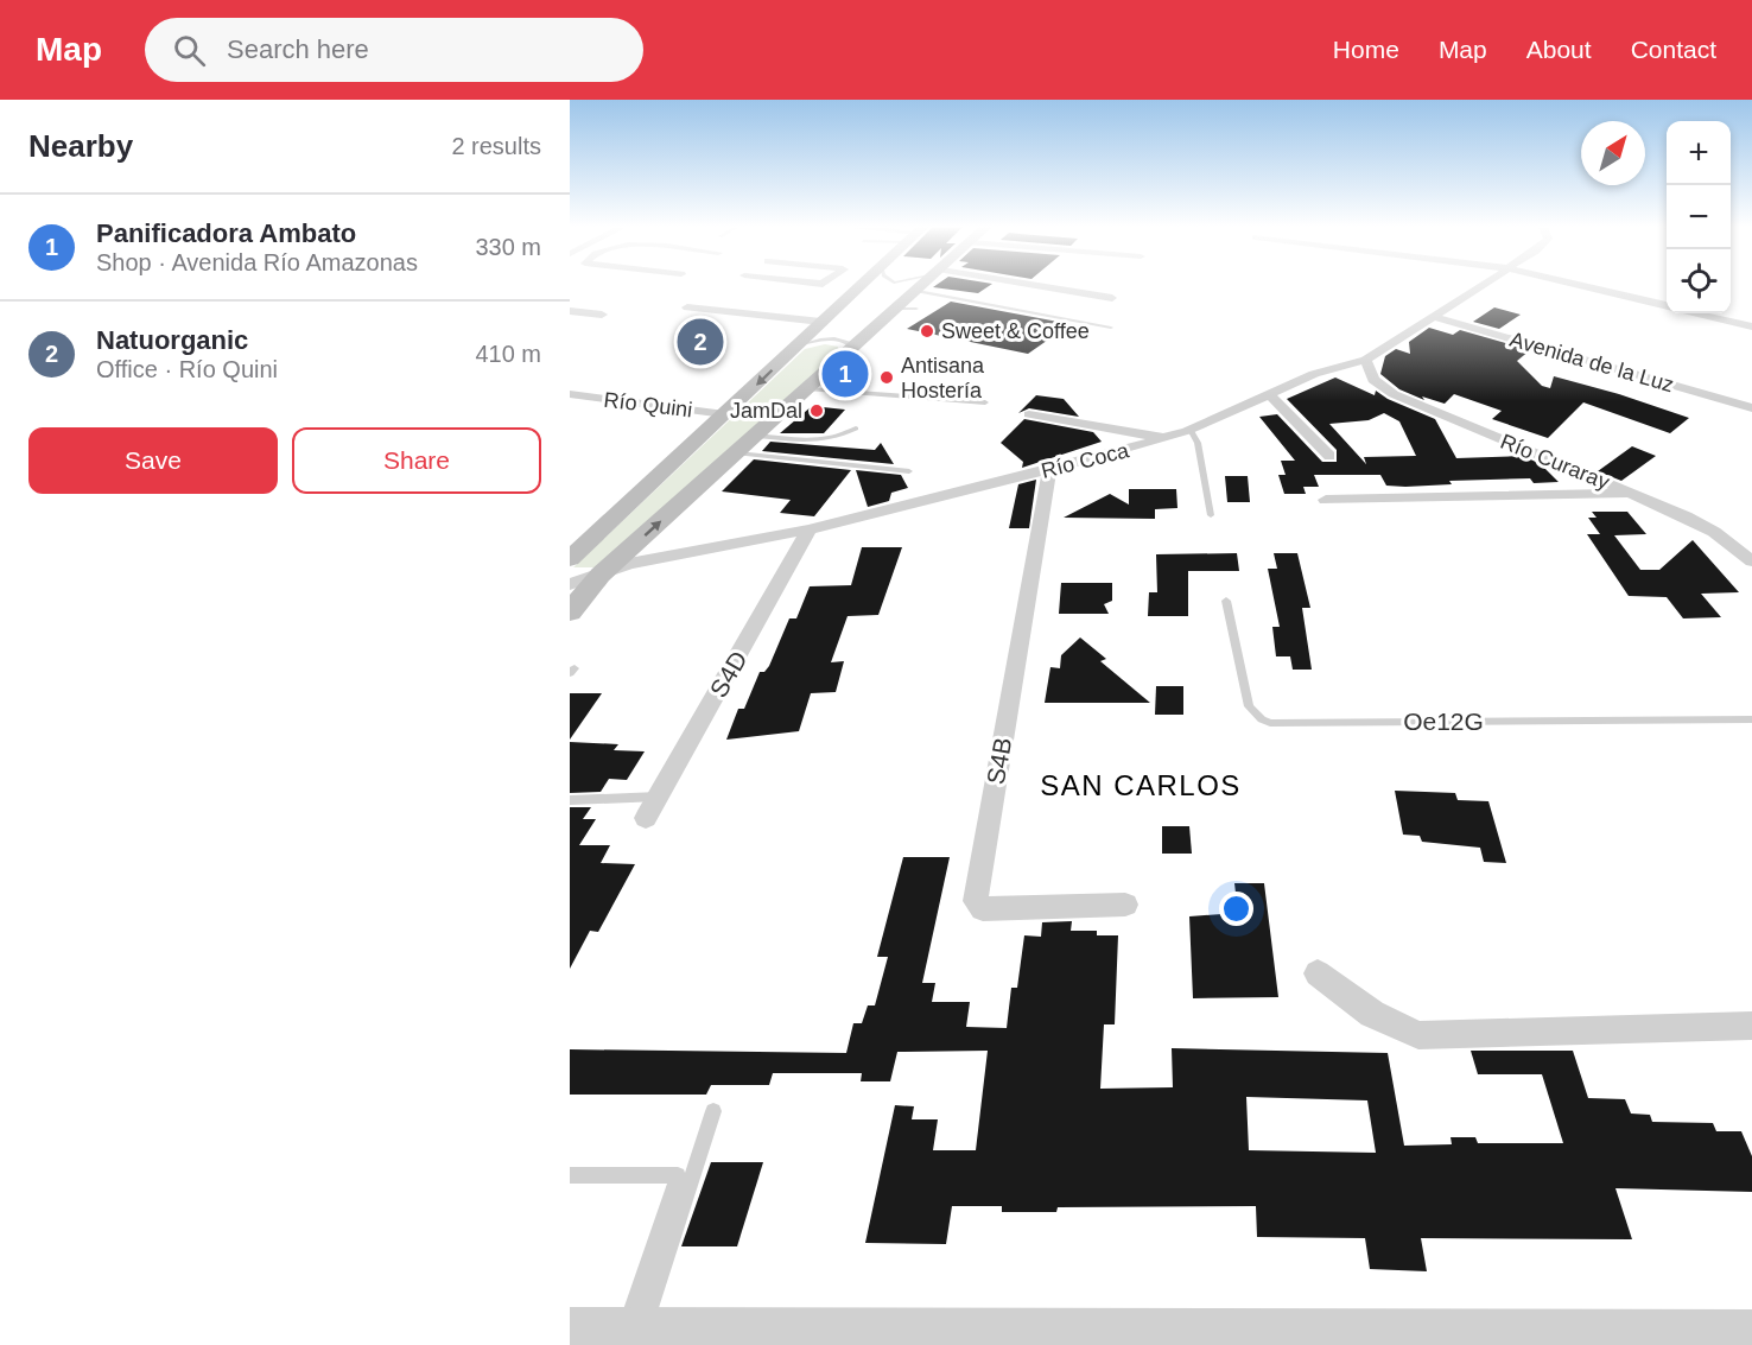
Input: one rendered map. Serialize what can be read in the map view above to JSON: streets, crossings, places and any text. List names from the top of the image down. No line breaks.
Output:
{"streets":{"street":["Avenida de la Luz","Río Quini","Río Coca","Río Curaray","S4D","S4B"],"lane":["Oe12G"]},"crossings":[["Avenida de la Luz","Río Coca"],["Río Coca","Río Curaray"],["Río Coca","S4D"],["Río Coca","S4B"]],"districts":["SAN CARLOS"],"places":["Sweet & Coffee","Antisana Hostería","JamDal"],"north":"top right","page":{"header":"Map","search":"Search here","nav":["Home","Map","About","Contact"],"heading":["Nearby","2 results"],"map_buttons":["+","−"],"list":[{"mark":"1","name":"Panificadora Ambato","note":"Shop · Avenida Río Amazonas","value":"330 m"},{"mark":"2","name":"Natuorganic","note":"Office · Río Quini","value":"410 m"}],"pins":["2","1"],"buttons":["Save","Share"]}}
